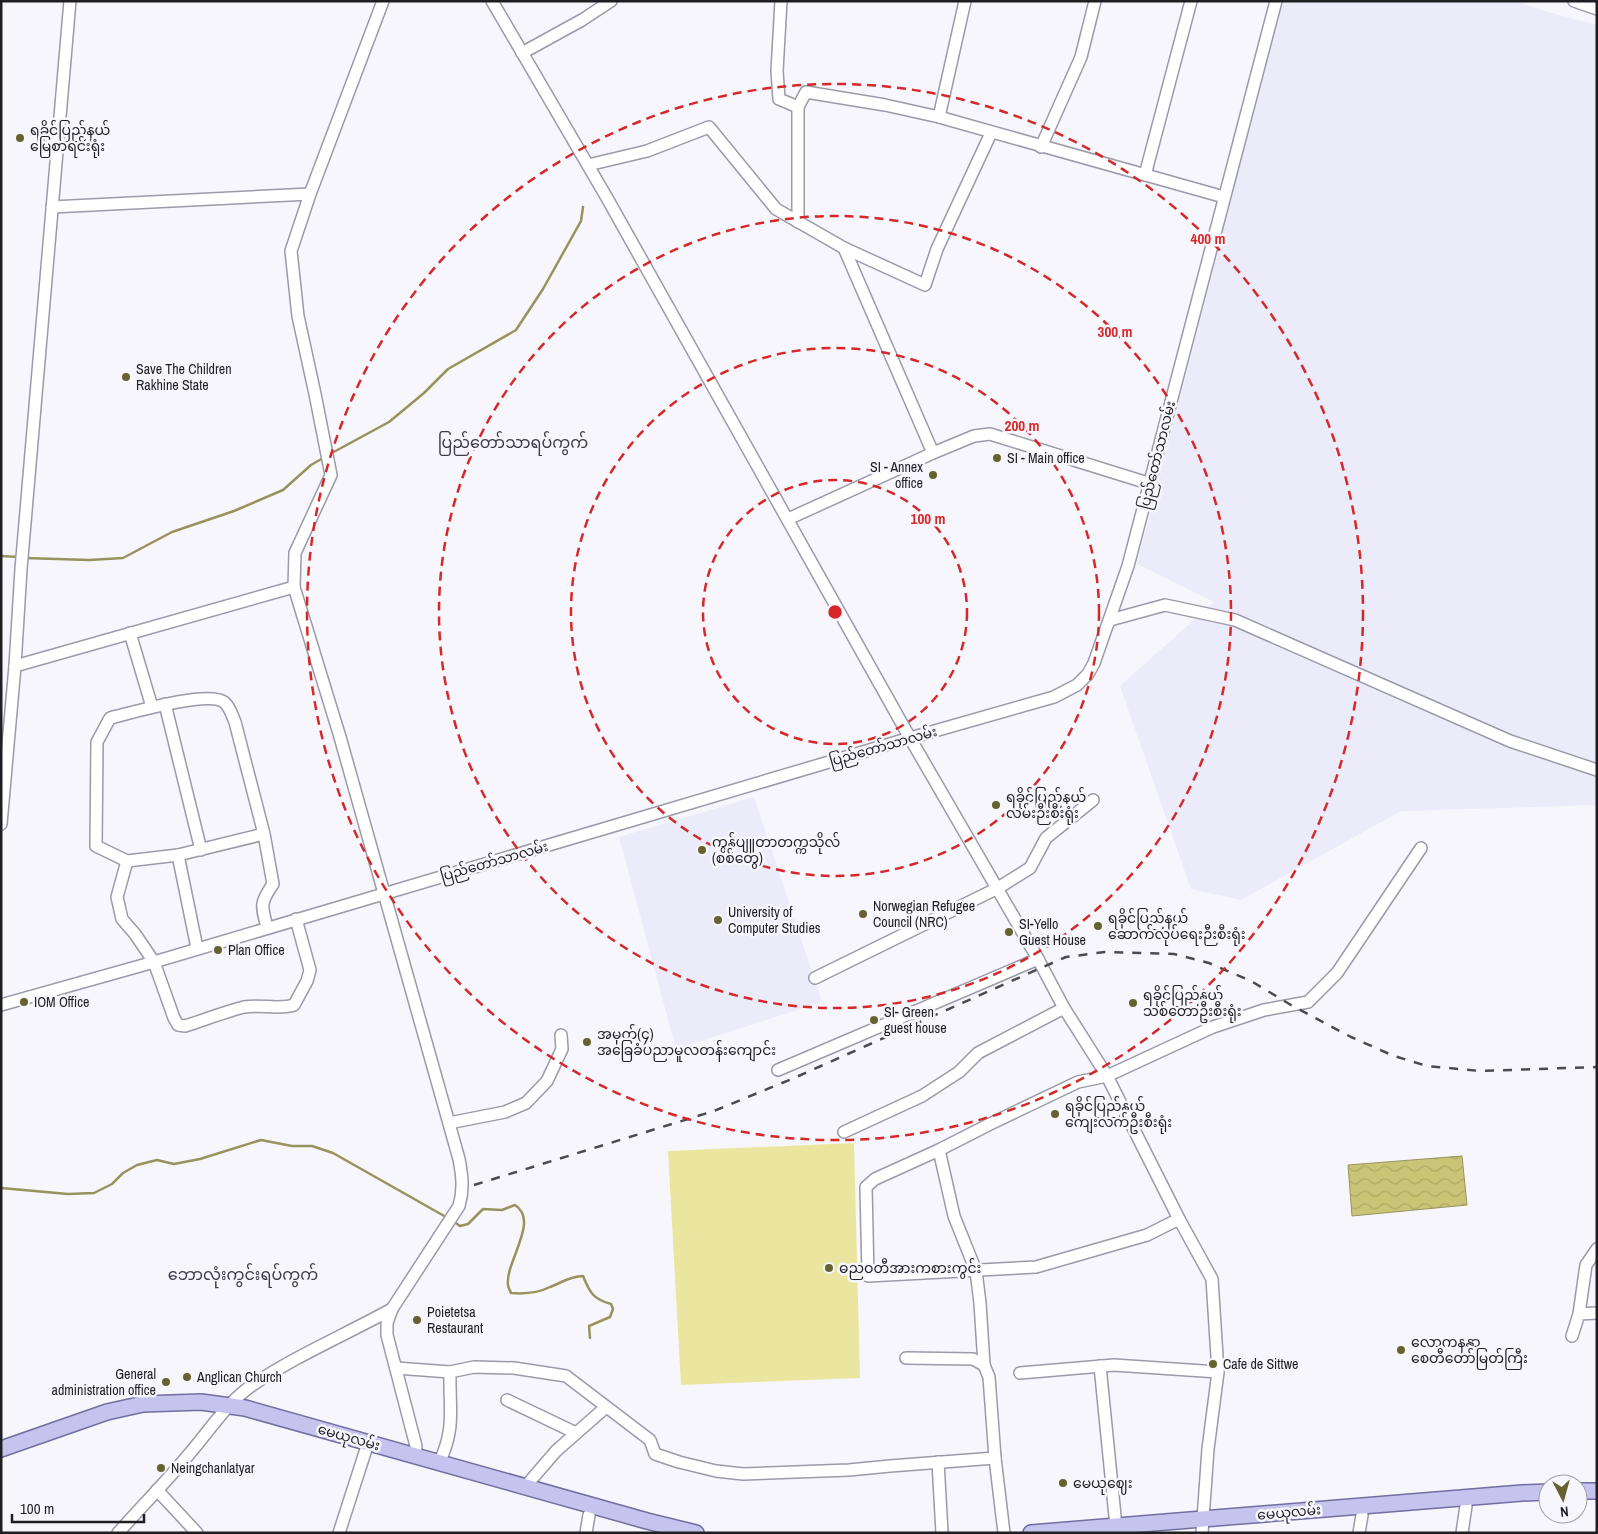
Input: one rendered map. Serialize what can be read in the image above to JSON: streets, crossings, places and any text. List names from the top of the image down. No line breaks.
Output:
{"streets":{"main road":["မေယုလမ်း"],"street":["ပြည်တော်သာလမ်း"]},"districts":["ပြည်တော်သာရပ်ကွက်","ဘောလုံးကွင်းရပ်ကွက်"],"places":["ရခိုင်ပြည်နယ် မြေစာရင်းရုံး","Save The Children Rakhine State","SI - Main office","SI - Annex office","ရခိုင်ပြည်နယ် လမ်းဉီးစီးရုံး","ကွန်ပျူတာတက္ကသိုလ် (စစ်တွေ)","Norwegian Refugee Council (NRC)","University of Computer Studies","ရခိုင်ပြည်နယ် ဆောက်လုပ်ရေးဉီးစီးရုံး","SI-Yello Guest House","Plan Office","IOM Office","ရခိုင်ပြည်နယ် သစ်တောဦးစီးရုံး","SI- Green guest house","အမှတ်(၄) အခြေခံပညာမူလတန်းကျောင်း","ရခိုင်ပြည်နယ် ကျေးလက်ဦးစီးရုံး","ဓညဝတီအားကစားကွင်း","Poietetsa Restaurant","လောကနန္ဒာ စေတီတော်မြတ်ကြီး","Cafe de Sittwe","Anglican Church","General administration office","Neingchanlatyar","မေယုဈေး"],"scale_bar":"100 m","north":"bottom","rings":["400 m","300 m","200 m","100 m"]}
